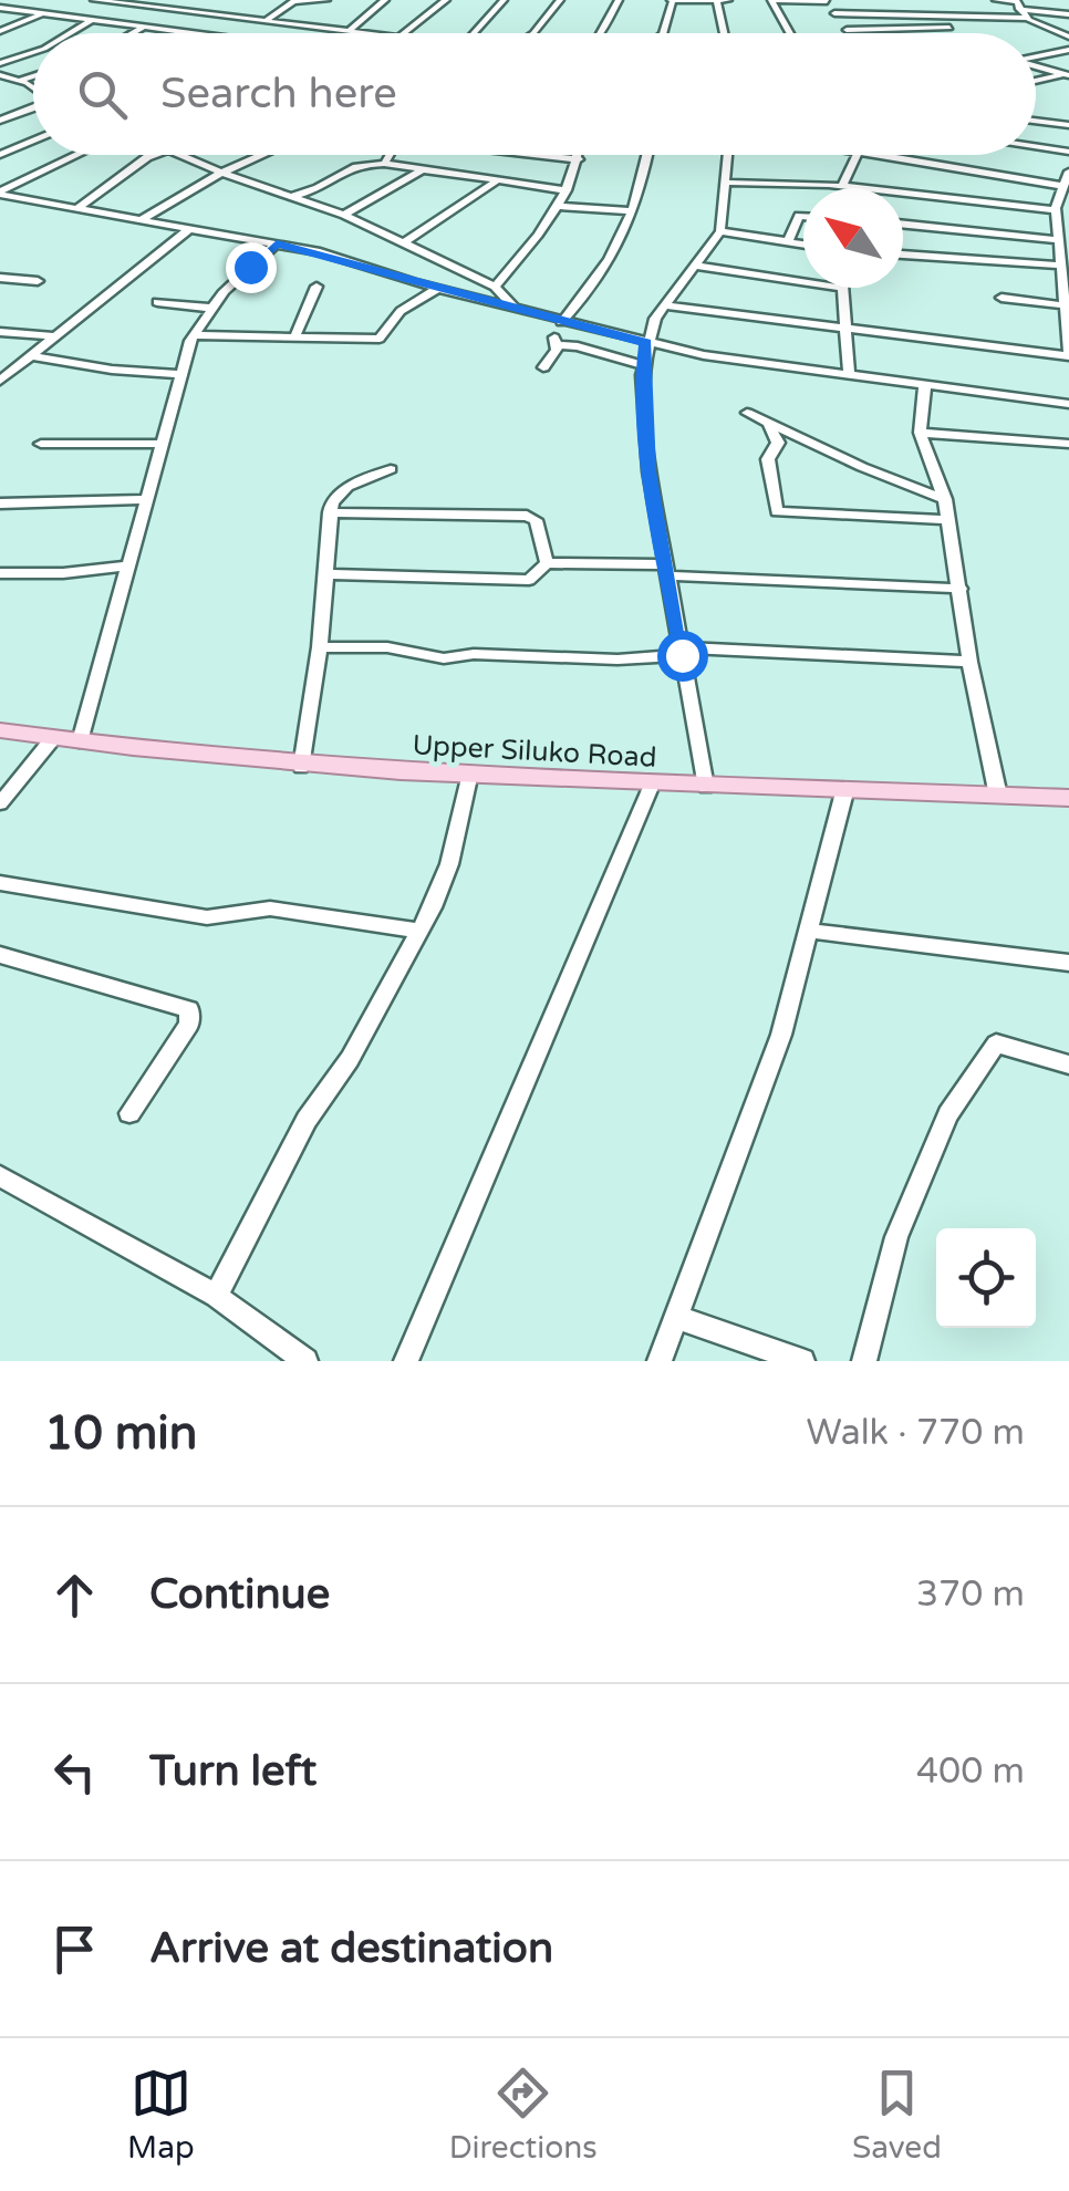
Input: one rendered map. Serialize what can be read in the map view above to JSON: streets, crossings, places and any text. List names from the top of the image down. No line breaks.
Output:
{"streets":{"main road":["Upper Siluko Road"]},"north":"top left","page":{"search":"Search here","heading":["10 min","Walk · 770 m"],"list":[["Continue","370 m"],["Turn left","400 m"],"Arrive at destination"],"nav":["Map","Directions","Saved"]}}
